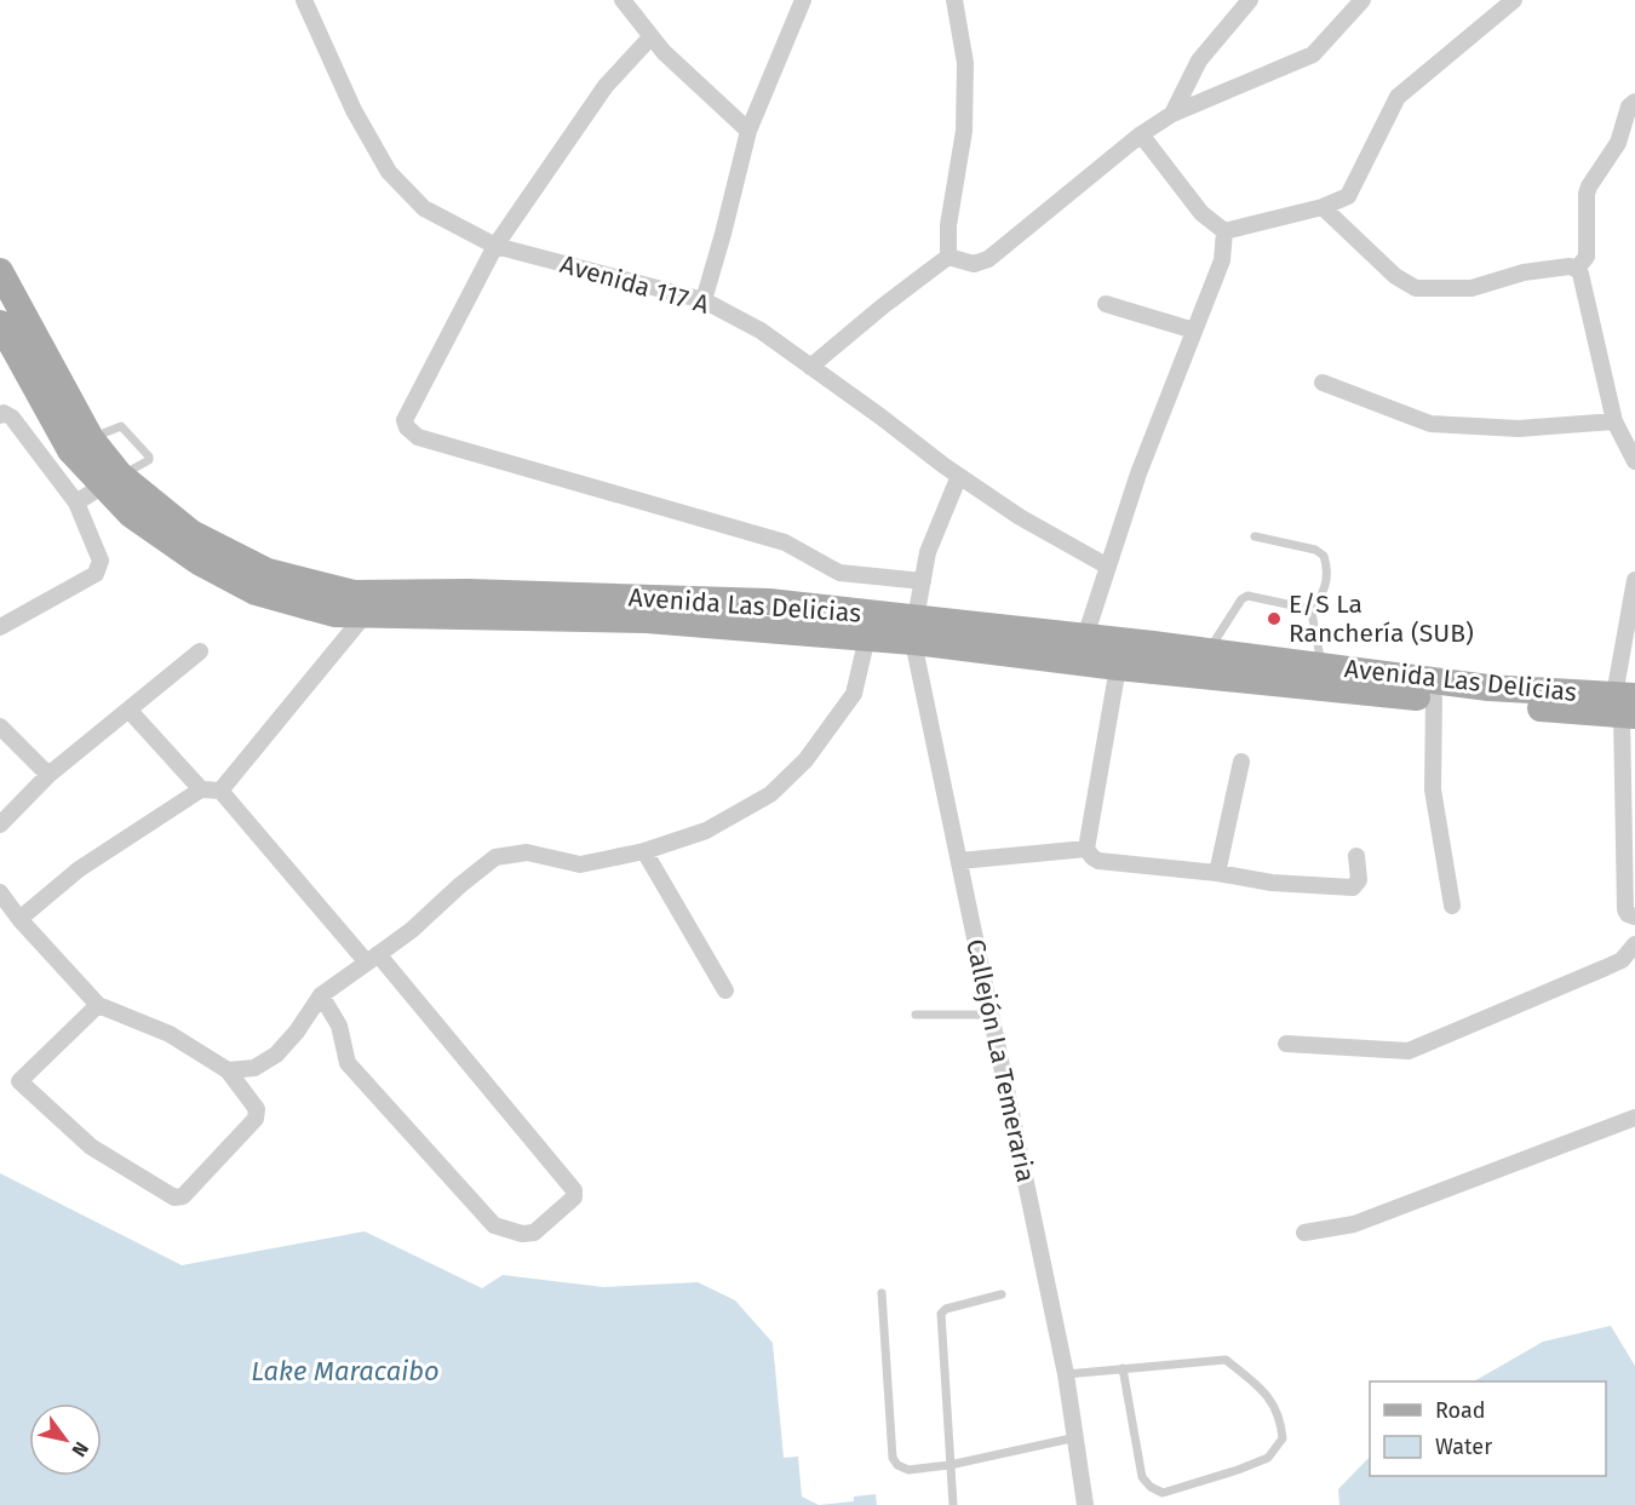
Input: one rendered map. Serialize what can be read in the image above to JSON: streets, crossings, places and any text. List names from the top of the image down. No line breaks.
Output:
{"streets":{"main road":["Avenida Las Delicias"],"street":["Avenida 117 A","Callejón La Temeraria"]},"crossings":[["Avenida Las Delicias","Callejón La Temeraria"]],"water":["Lake Maracaibo"],"places":["E/S La Ranchería (SUB)"],"legend":["Road","Water"],"north":"bottom right"}
